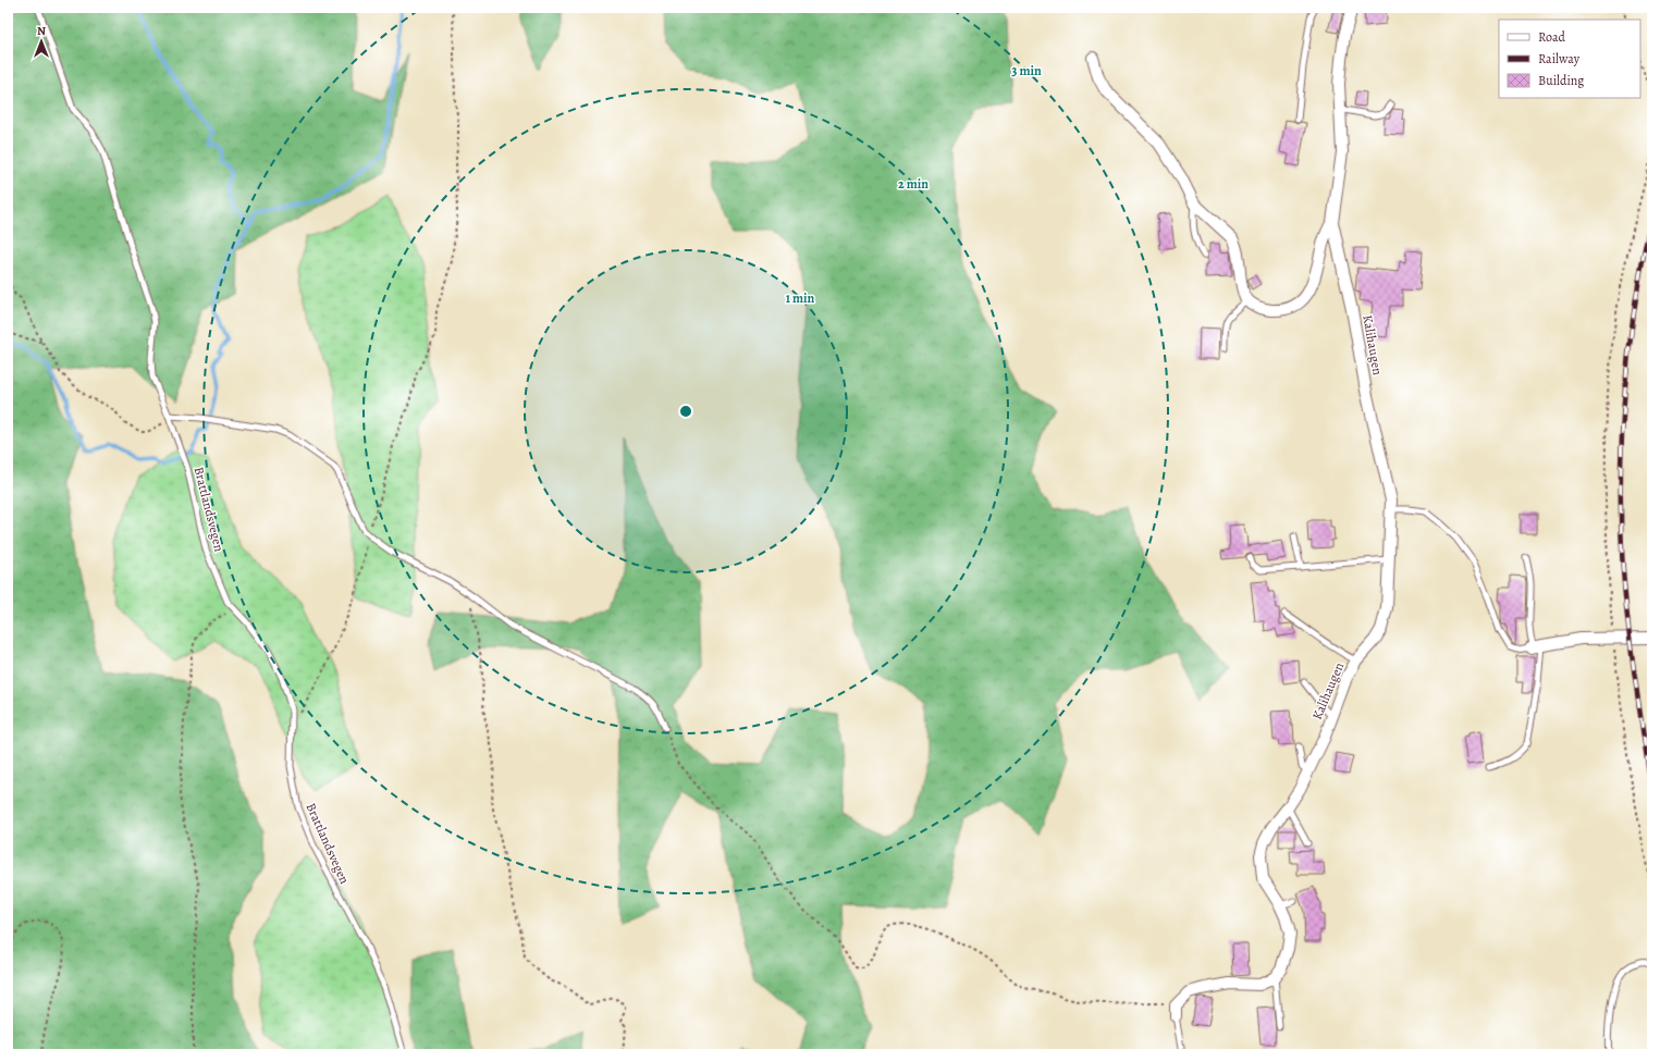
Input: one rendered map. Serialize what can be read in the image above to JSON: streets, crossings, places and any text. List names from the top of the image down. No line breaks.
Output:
{"streets":{"street":["Kalihaugen"],"lane":["Brattlandsvegen"]},"legend":["Road","Railway","Building"],"north":"top","rings":["3 min","2 min","1 min"]}
